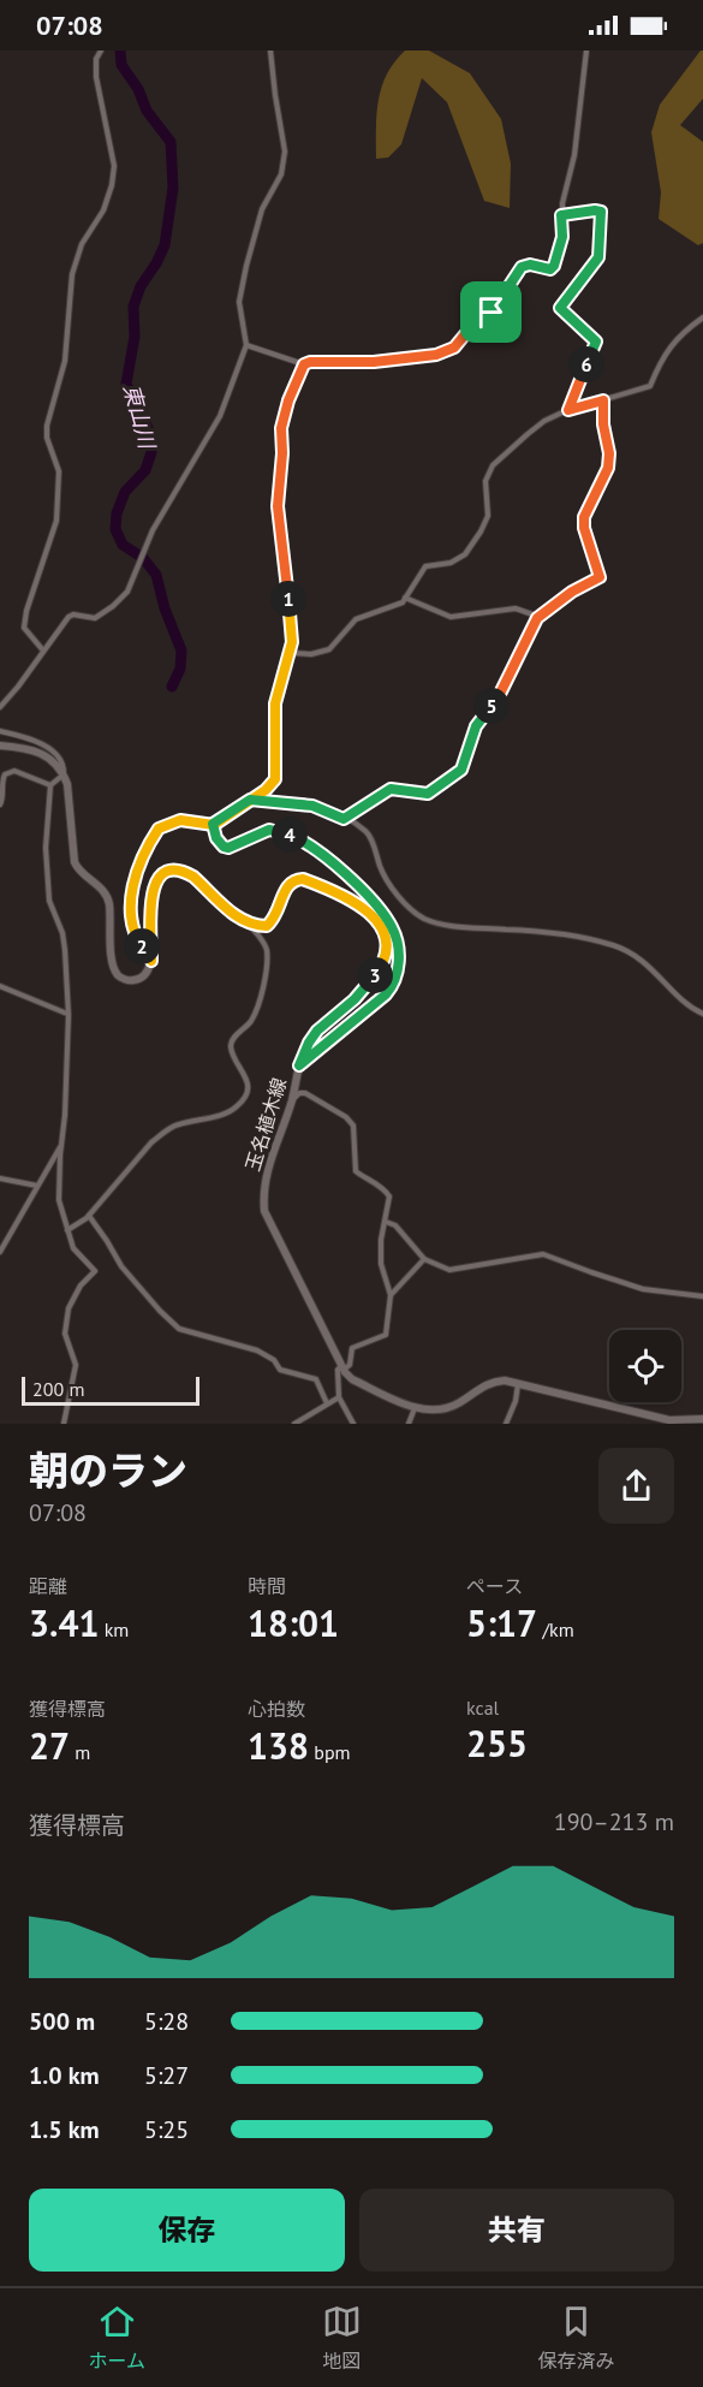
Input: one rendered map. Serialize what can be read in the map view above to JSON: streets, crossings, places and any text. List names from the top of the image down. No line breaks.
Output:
{"streets":{"main road":["玉名植木線"]},"water":["東山川"],"scale_bar":"200 m","page":{"status":"07:08","pins":["6","1","5","4","2","3"],"scale":"200 m","heading":["朝のラン","07:08"],"stats":[["距離","3.41 km"],["時間","18:01"],["ペース","5:17 /km"],["獲得標高","27 m"],["心拍数","138 bpm"],["kcal","255"]],"chart":["獲得標高","190–213 m"],"list":[{"name":"500 m","note":"5:28"},{"name":"1.0 km","note":"5:27"},{"name":"1.5 km","note":"5:25"}],"buttons":["保存","共有"],"tabs":["ホーム","地図","保存済み"]}}
